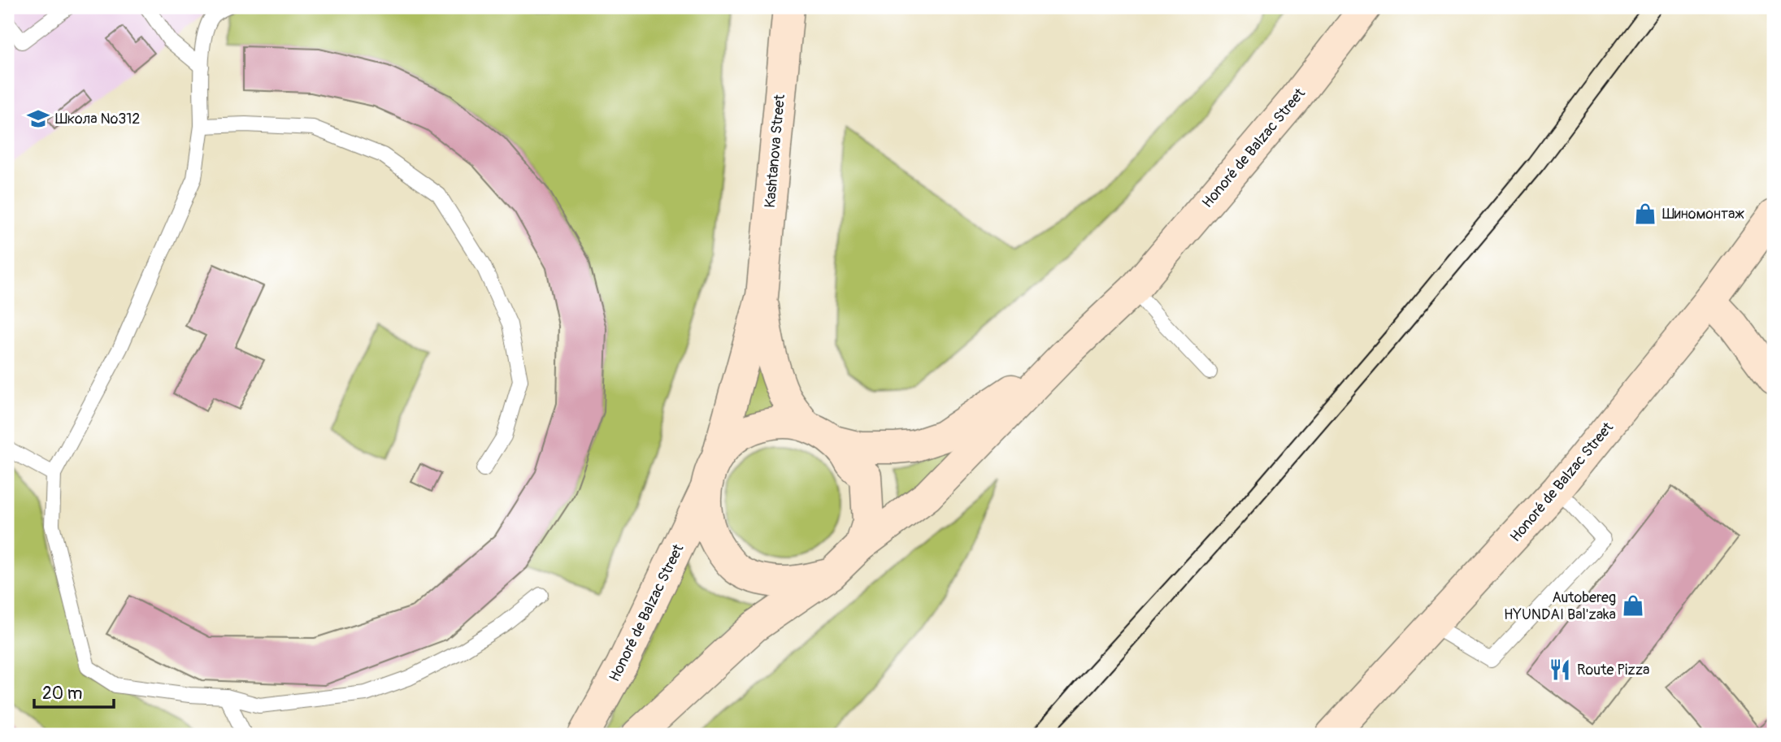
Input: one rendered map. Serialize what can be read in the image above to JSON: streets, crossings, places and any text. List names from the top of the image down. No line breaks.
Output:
{"streets":{"street":["Honoré de Balzac Street","Kashtanova Street"]},"crossings":[["Honoré de Balzac Street","Kashtanova Street"]],"places":{"school or university":["Школа №312"],"shop":["Шиномонтаж","Autobereg HYUNDAI Bal'zaka"],"restaurant":["Route Pizza"]},"scale_bar":"20 m"}
